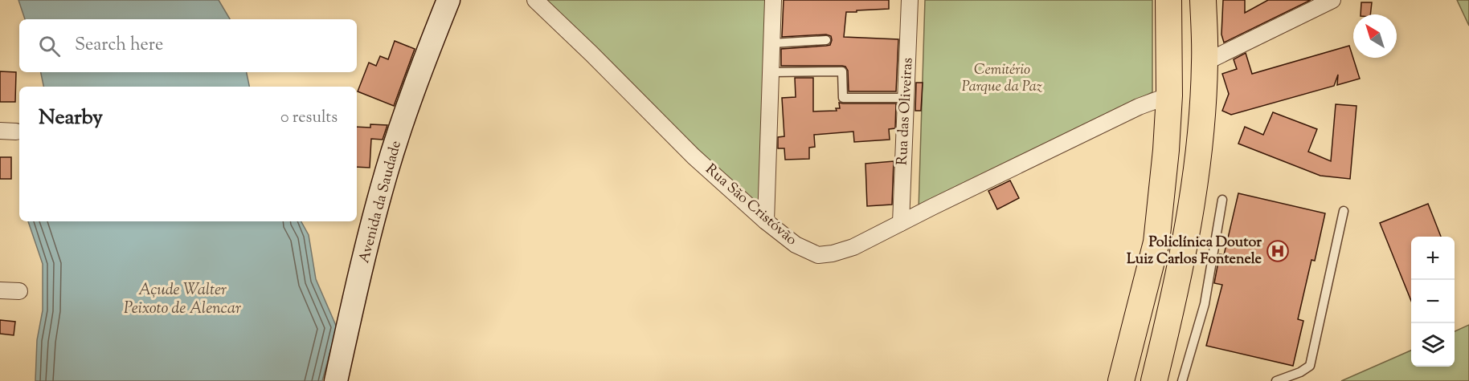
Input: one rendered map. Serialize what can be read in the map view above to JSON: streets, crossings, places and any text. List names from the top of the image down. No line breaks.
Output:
{"streets":{"street":["Rua das Oliveiras","Avenida da Saudade","Rua São Cristóvão"]},"crossings":[["Rua das Oliveiras","Rua São Cristóvão"]],"water":["Açude Walter Peixoto de Alencar"],"parks":["Cemitério Parque da Paz"],"places":{"hospital":["Policlínica Doutor Luiz Carlos Fontenele"]},"north":"top left","page":{"search":"Search here","heading":["Nearby","0 results"],"map_buttons":["+","−"]}}
